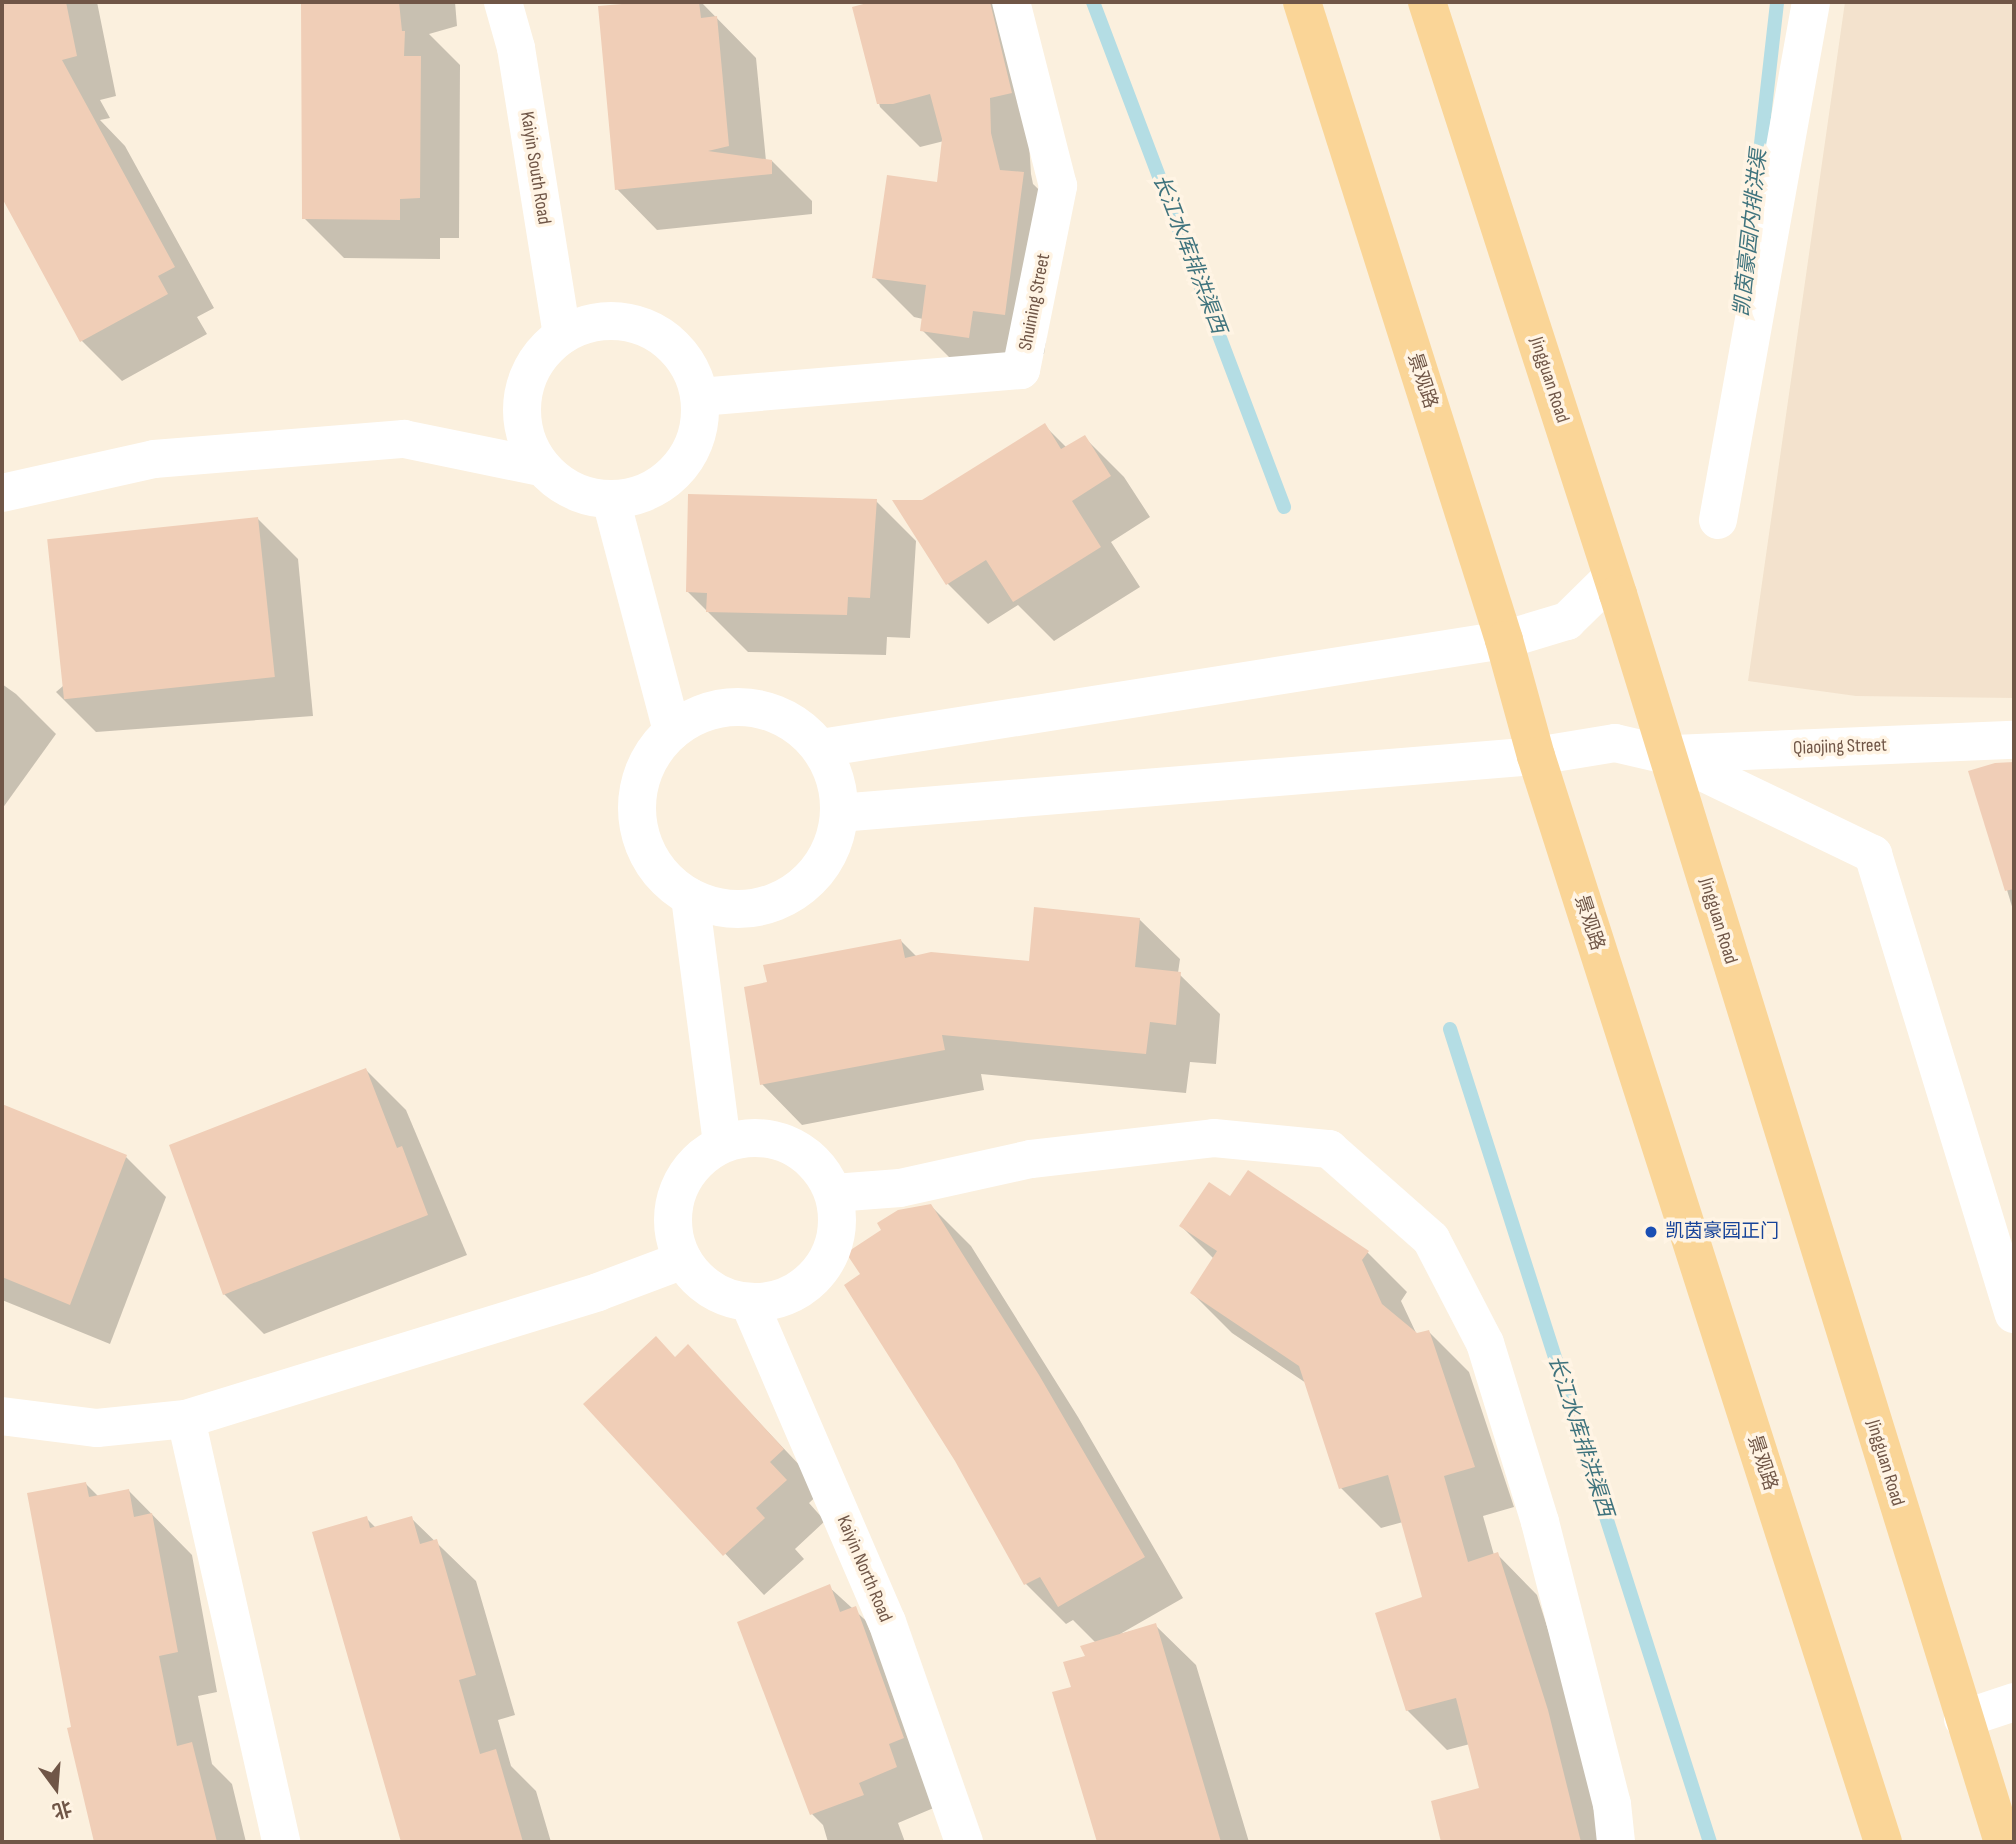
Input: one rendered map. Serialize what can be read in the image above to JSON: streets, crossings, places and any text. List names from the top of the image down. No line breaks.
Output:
{"streets":{"main road":["Jingguan Road","景观路"],"street":["Kaiyin South Road","Shuining Street","Qiaojing Street","Kaiyin North Road"]},"crossings":[["Kaiyin South Road","Shuining Street"],["Jingguan Road","Qiaojing Street"]],"water":["凯茵豪园内排洪渠","长江水库排洪渠西"],"places":["凯茵豪园正门"],"north":"bottom"}
